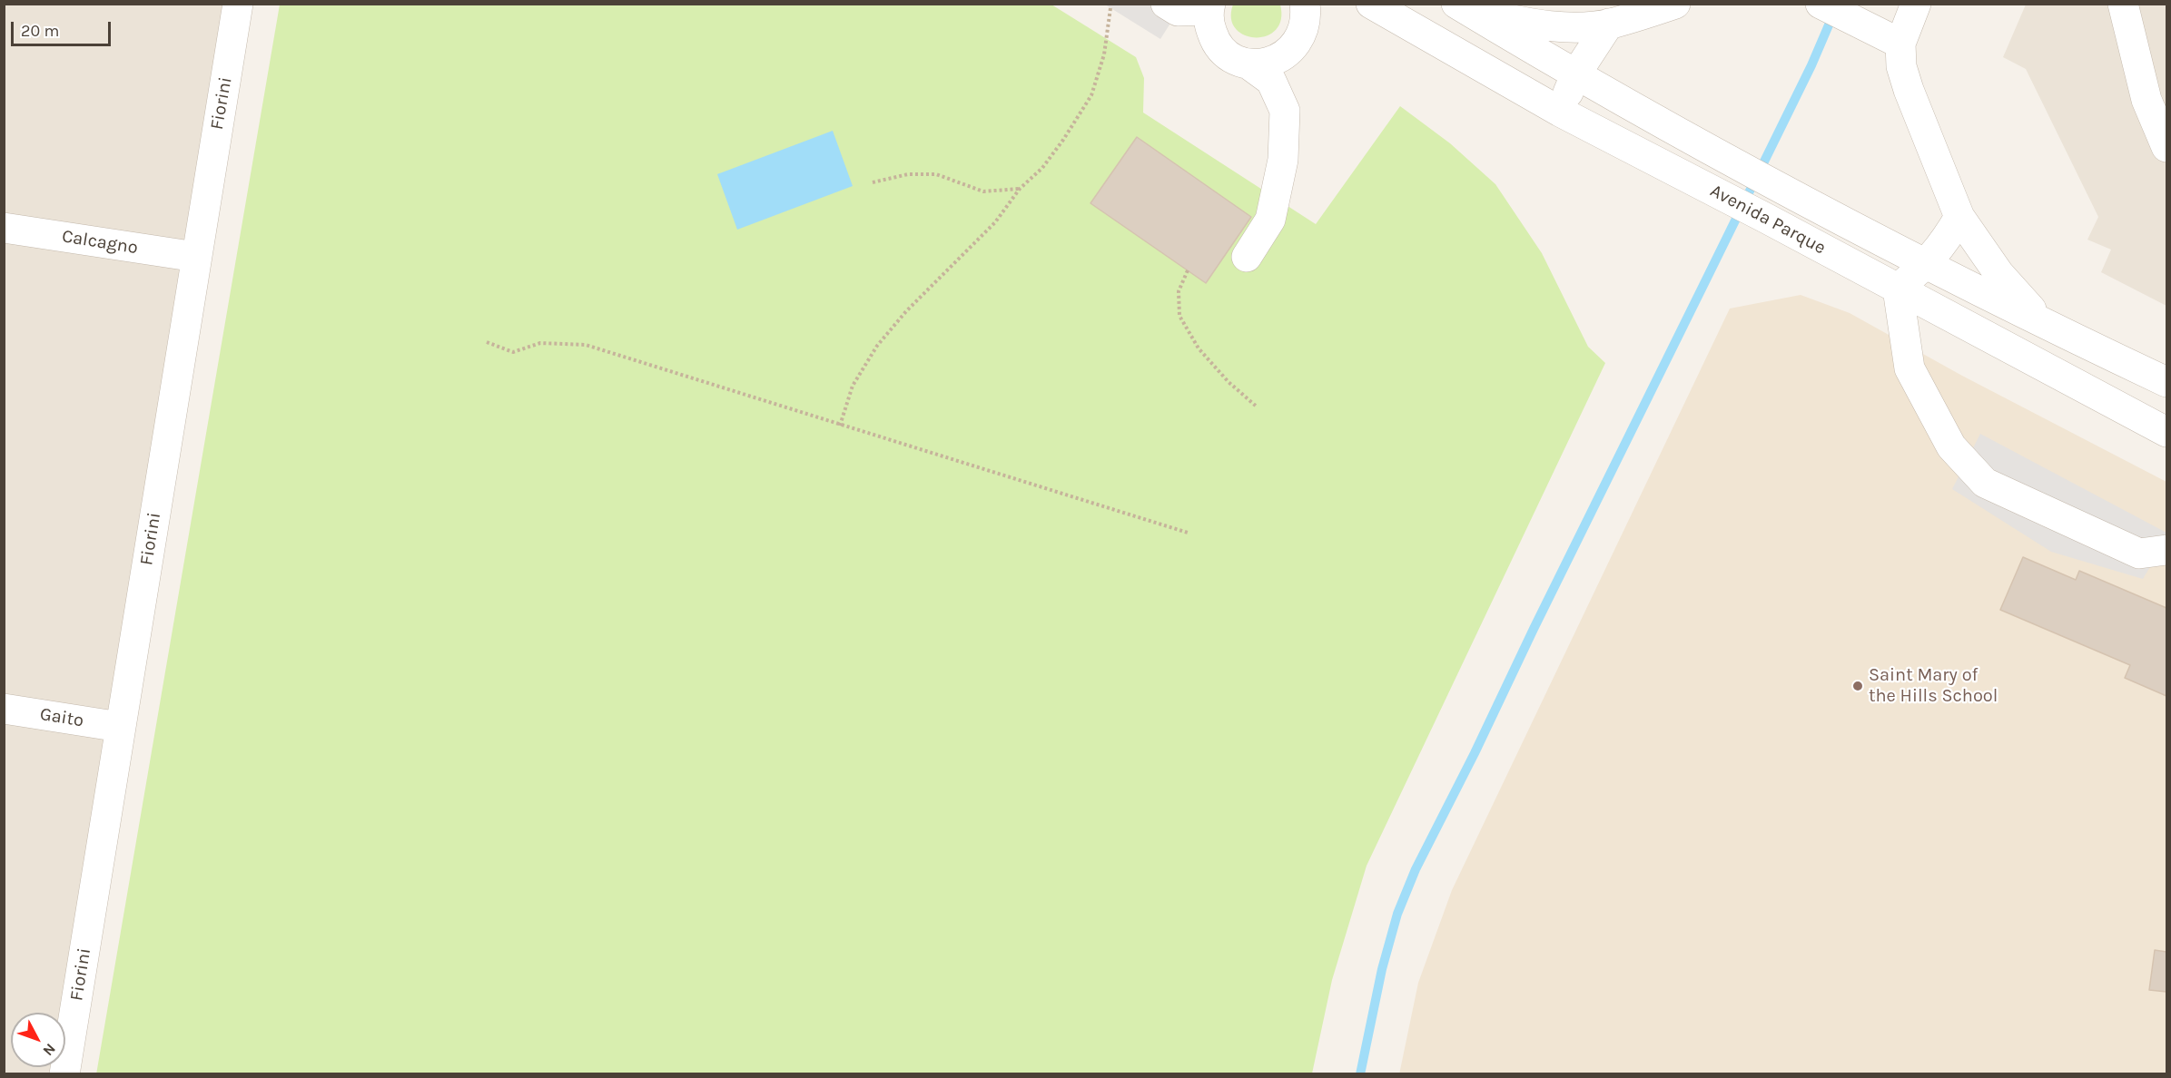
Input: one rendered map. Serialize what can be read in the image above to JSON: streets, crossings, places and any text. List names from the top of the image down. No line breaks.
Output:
{"streets":{"street":["Fiorini","Avenida Parque","Calcagno","Gaito"]},"crossings":[["Fiorini","Calcagno"],["Fiorini","Gaito"]],"places":["Saint Mary of the Hills School"],"scale_bar":"20 m","north":"bottom right"}
